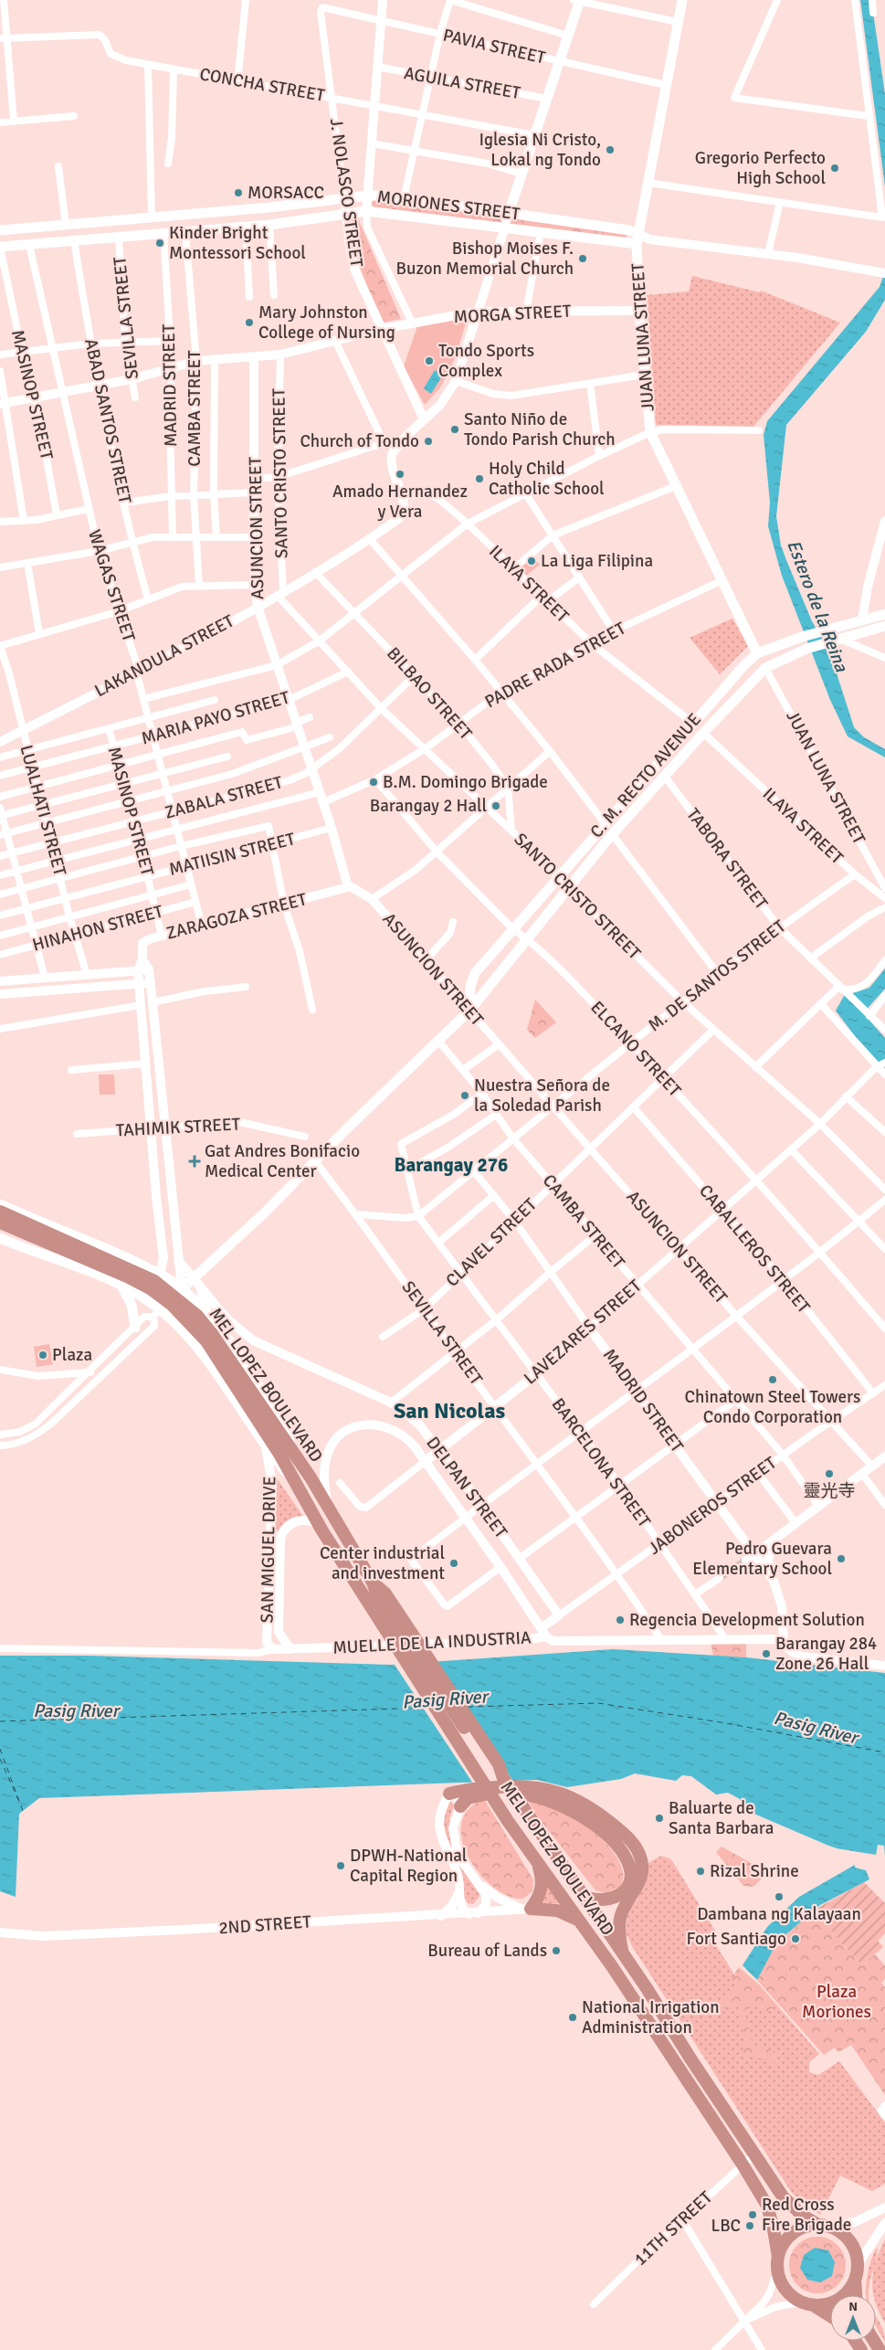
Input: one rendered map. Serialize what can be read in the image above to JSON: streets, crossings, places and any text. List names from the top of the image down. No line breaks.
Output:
{"streets":{"highway":["MEL LOPEZ BOULEVARD"],"main road":["MORIONES STREET","JUAN LUNA STREET","C. M. RECTO AVENUE"],"street":["PAVIA STREET","AGUILA STREET","CONCHA STREET","J. NOLASCO STREET","MORGA STREET","SEVILLA STREET","MADRID STREET","MASINOP STREET","CAMBA STREET","ABAD SANTOS STREET","SANTO CRISTO STREET","ASUNCION STREET","ILAYA STREET","WAGAS STREET","LAKANDULA STREET","PADRE RADA STREET","BILBAO STREET","MARIA PAYO STREET","ZABALA STREET","LUALHATI STREET","MATIISIN STREET","TABORA STREET","ZARAGOZA STREET","HINAHON STREET","M. DE SANTOS STREET","ELCANO STREET","TAHIMIK STREET","CLAVEL STREET","CABALLEROS STREET","LAVEZARES STREET","BARCELONA STREET","DELPAN STREET","JABONEROS STREET","SAN MIGUEL DRIVE","MUELLE DE LA INDUSTRIA","2ND STREET","11TH STREET"]},"crossings":[["PAVIA STREET","J. NOLASCO STREET"],["PAVIA STREET","JUAN LUNA STREET"],["CONCHA STREET","J. NOLASCO STREET"],["J. NOLASCO STREET","MORIONES STREET"],["J. NOLASCO STREET","MORGA STREET"],["MORIONES STREET","SEVILLA STREET"],["MORIONES STREET","JUAN LUNA STREET"],["MORIONES STREET","MADRID STREET"],["MORIONES STREET","MASINOP STREET"],["MORIONES STREET","CAMBA STREET"],["MORIONES STREET","ABAD SANTOS STREET"],["MORIONES STREET","WAGAS STREET"],["MORGA STREET","SEVILLA STREET"],["MORGA STREET","JUAN LUNA STREET"],["MORGA STREET","MADRID STREET"],["MORGA STREET","MASINOP STREET"],["MORGA STREET","CAMBA STREET"],["MORGA STREET","ABAD SANTOS STREET"],["MORGA STREET","SANTO CRISTO STREET"],["MORGA STREET","ASUNCION STREET"],["MORGA STREET","WAGAS STREET"],["SEVILLA STREET","C. M. RECTO AVENUE"],["SEVILLA STREET","CLAVEL STREET"],["SEVILLA STREET","LAVEZARES STREET"],["SEVILLA STREET","JABONEROS STREET"],["SEVILLA STREET","MUELLE DE LA INDUSTRIA"],["JUAN LUNA STREET","PADRE RADA STREET"],["JUAN LUNA STREET","C. M. RECTO AVENUE"],["MADRID STREET","M. DE SANTOS STREET"],["MADRID STREET","CLAVEL STREET"],["MADRID STREET","LAVEZARES STREET"],["MADRID STREET","JABONEROS STREET"],["MADRID STREET","MUELLE DE LA INDUSTRIA"],["MASINOP STREET","WAGAS STREET"],["MASINOP STREET","MARIA PAYO STREET"],["MASINOP STREET","ZABALA STREET"],["MASINOP STREET","LUALHATI STREET"],["MASINOP STREET","MATIISIN STREET"],["MASINOP STREET","ZARAGOZA STREET"],["MASINOP STREET","HINAHON STREET"],["CAMBA STREET","C. M. RECTO AVENUE"],["CAMBA STREET","M. DE SANTOS STREET"],["CAMBA STREET","CLAVEL STREET"],["CAMBA STREET","LAVEZARES STREET"],["CAMBA STREET","BARCELONA STREET"],["CAMBA STREET","JABONEROS STREET"],["SANTO CRISTO STREET","LAKANDULA STREET"],["SANTO CRISTO STREET","PADRE RADA STREET"],["SANTO CRISTO STREET","MARIA PAYO STREET"],["SANTO CRISTO STREET","C. M. RECTO AVENUE"],["SANTO CRISTO STREET","ZABALA STREET"],["SANTO CRISTO STREET","M. DE SANTOS STREET"],["SANTO CRISTO STREET","CLAVEL STREET"],["SANTO CRISTO STREET","LAVEZARES STREET"],["ASUNCION STREET","LAKANDULA STREET"],["ASUNCION STREET","PADRE RADA STREET"],["ASUNCION STREET","MARIA PAYO STREET"],["ASUNCION STREET","C. M. RECTO AVENUE"],["ASUNCION STREET","ZABALA STREET"],["ASUNCION STREET","MATIISIN STREET"],["ASUNCION STREET","ZARAGOZA STREET"],["ASUNCION STREET","M. DE SANTOS STREET"],["ASUNCION STREET","CLAVEL STREET"],["ASUNCION STREET","LAVEZARES STREET"],["ASUNCION STREET","JABONEROS STREET"],["ILAYA STREET","LAKANDULA STREET"],["ILAYA STREET","PADRE RADA STREET"],["ILAYA STREET","C. M. RECTO AVENUE"],["ILAYA STREET","M. DE SANTOS STREET"],["WAGAS STREET","LAKANDULA STREET"],["WAGAS STREET","MARIA PAYO STREET"],["WAGAS STREET","ZABALA STREET"],["WAGAS STREET","MATIISIN STREET"],["WAGAS STREET","ZARAGOZA STREET"],["WAGAS STREET","HINAHON STREET"],["LAKANDULA STREET","BILBAO STREET"],["LAKANDULA STREET","LUALHATI STREET"],["PADRE RADA STREET","BILBAO STREET"],["PADRE RADA STREET","ELCANO STREET"],["BILBAO STREET","ZABALA STREET"],["MARIA PAYO STREET","LUALHATI STREET"],["C. M. RECTO AVENUE","TABORA STREET"],["C. M. RECTO AVENUE","ELCANO STREET"],["C. M. RECTO AVENUE","MEL LOPEZ BOULEVARD"],["C. M. RECTO AVENUE","DELPAN STREET"],["ZABALA STREET","LUALHATI STREET"],["LUALHATI STREET","MATIISIN STREET"],["LUALHATI STREET","HINAHON STREET"],["TABORA STREET","M. DE SANTOS STREET"],["M. DE SANTOS STREET","ELCANO STREET"],["M. DE SANTOS STREET","BARCELONA STREET"],["ELCANO STREET","CLAVEL STREET"],["ELCANO STREET","LAVEZARES STREET"],["CLAVEL STREET","CABALLEROS STREET"],["CLAVEL STREET","BARCELONA STREET"],["CABALLEROS STREET","LAVEZARES STREET"],["CABALLEROS STREET","JABONEROS STREET"],["LAVEZARES STREET","BARCELONA STREET"],["LAVEZARES STREET","DELPAN STREET"],["MEL LOPEZ BOULEVARD","DELPAN STREET"],["MEL LOPEZ BOULEVARD","SAN MIGUEL DRIVE"],["MEL LOPEZ BOULEVARD","11TH STREET"],["BARCELONA STREET","JABONEROS STREET"],["BARCELONA STREET","MUELLE DE LA INDUSTRIA"],["DELPAN STREET","JABONEROS STREET"],["DELPAN STREET","MUELLE DE LA INDUSTRIA"],["JABONEROS STREET","MUELLE DE LA INDUSTRIA"],["SAN MIGUEL DRIVE","MUELLE DE LA INDUSTRIA"]],"districts":["Barangay 276","San Nicolas"],"water":["Estero de la Reina","Pasig River"],"parks":["Plaza Moriones"],"places":{"other":["Iglesia Ni Cristo, Lokal ng Tondo","Gregorio Perfecto High School","MORSACC","Kinder Bright Montessori School","Bishop Moises F. Buzon Memorial Church","Mary Johnston College of Nursing","Tondo Sports Complex","Santo Niño de Tondo Parish Church","Church of Tondo","Amado Hernandez y Vera","Holy Child Catholic School","La Liga Filipina","B.M. Domingo Brigade","Barangay 2 Hall","Nuestra Señora de la Soledad Parish","Plaza","Chinatown Steel Towers Condo Corporation","靈光寺","Pedro Guevara Elementary School","Center industrial and investment","Regencia Development Solution","Barangay 284 Zone 26 Hall","Baluarte de Santa Barbara","DPWH-National Capital Region","Rizal Shrine","Dambana ng Kalayaan","Fort Santiago","Bureau of Lands","National Irrigation Administration","Red Cross Fire Brigade","LBC"],"health":["Gat Andres Bonifacio Medical Center"]},"north":"top"}
